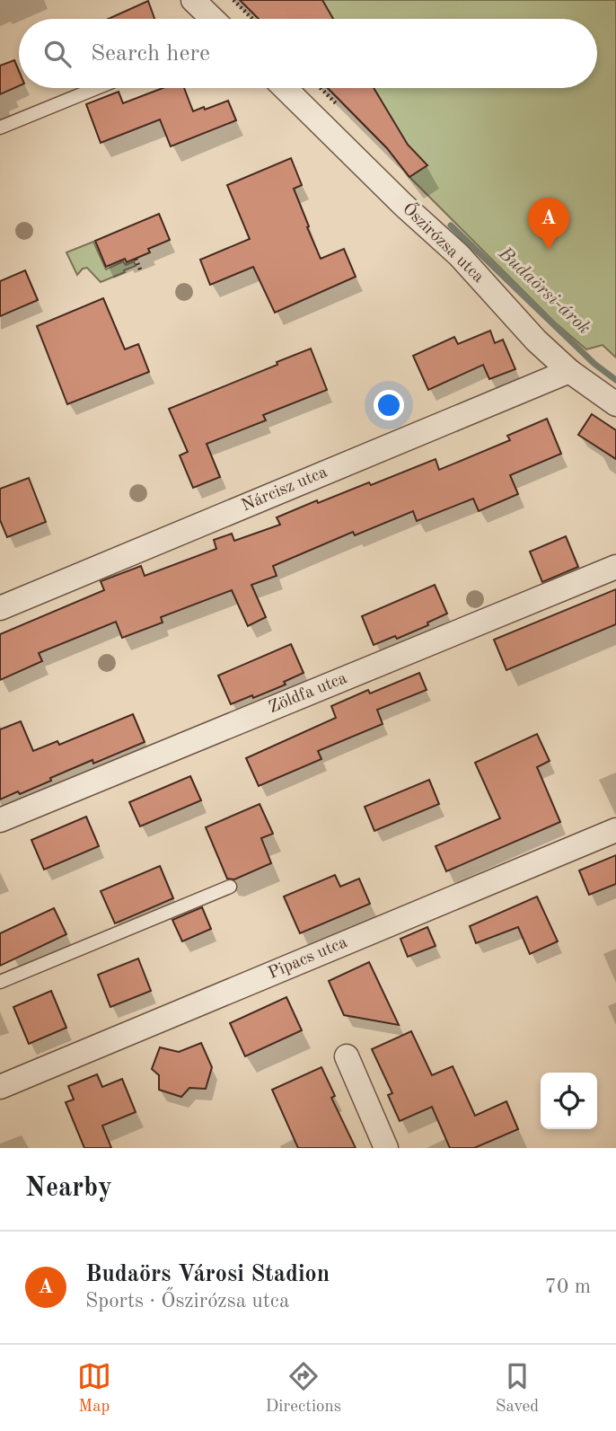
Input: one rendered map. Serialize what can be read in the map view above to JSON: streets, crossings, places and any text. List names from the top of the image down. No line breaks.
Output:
{"streets":{"street":["Őszirózsa utca","Nárcisz utca","Zöldfa utca","Pipacs utca"]},"crossings":[["Őszirózsa utca","Nárcisz utca"]],"water":["Budaörsi-árok"],"page":{"search":"Search here","pins":"A","heading":"Nearby","list":[{"mark":"A","name":"Budaörs Városi Stadion","note":"Sports · Őszirózsa utca","value":"70 m"}],"nav":["Map","Directions","Saved"]}}
